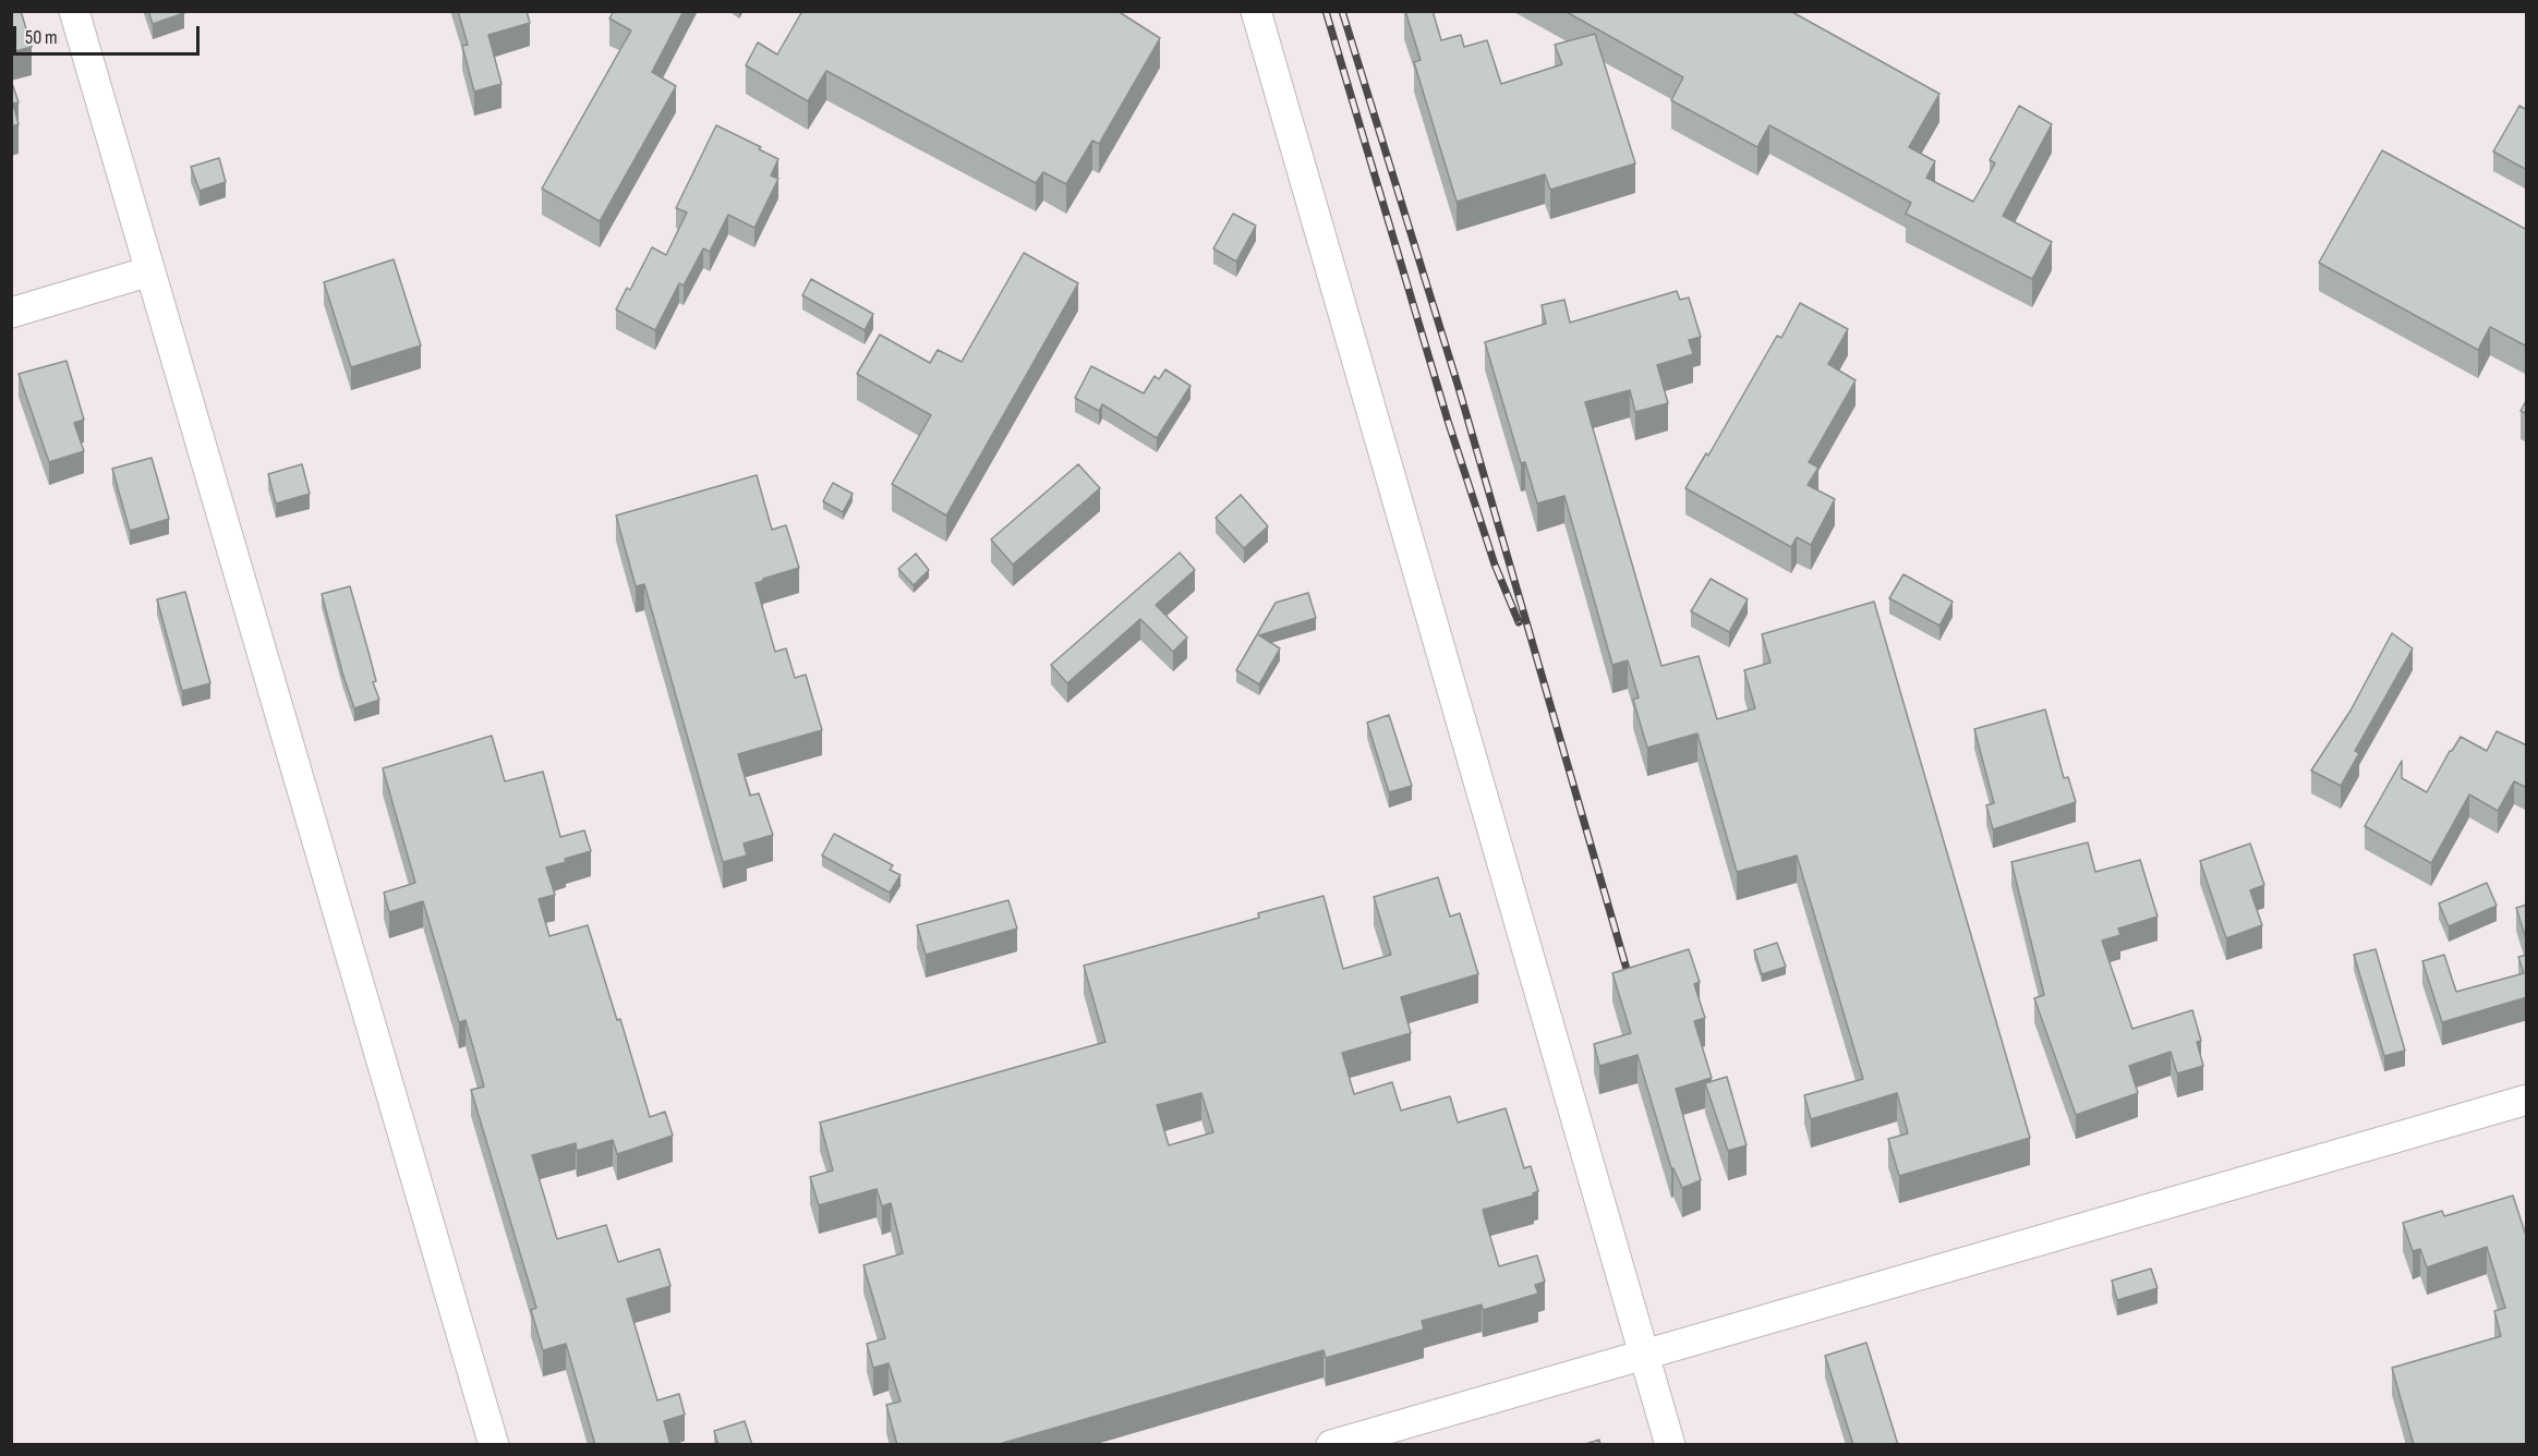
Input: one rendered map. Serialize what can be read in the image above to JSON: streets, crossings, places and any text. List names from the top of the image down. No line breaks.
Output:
{"scale_bar":"50 m"}
